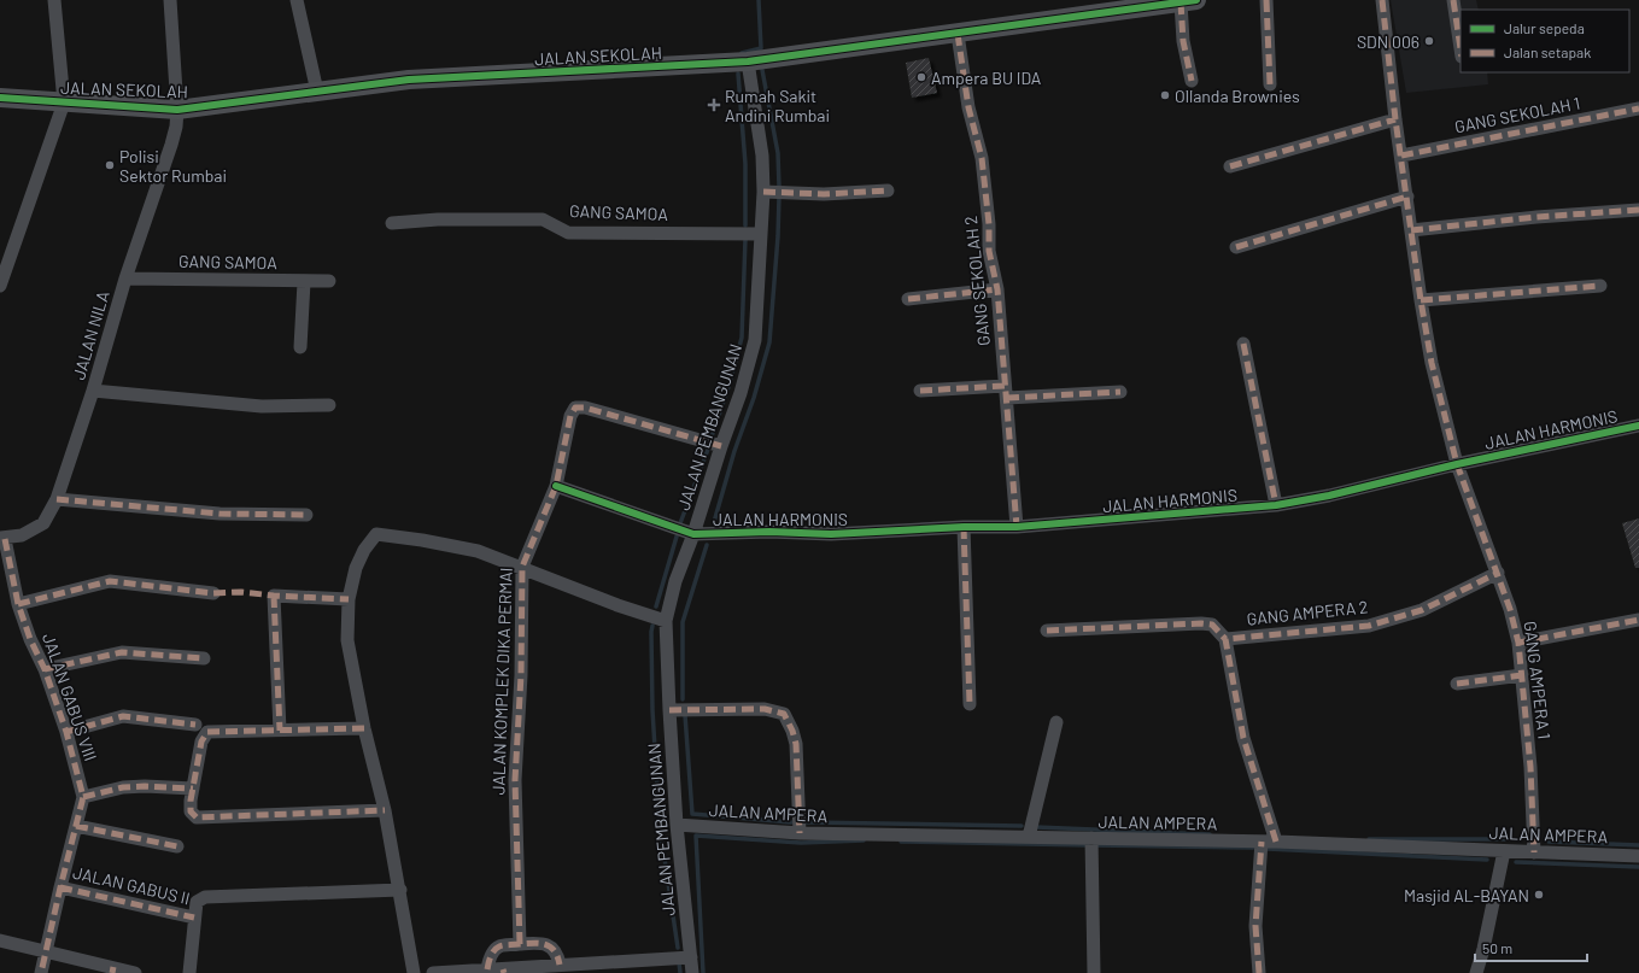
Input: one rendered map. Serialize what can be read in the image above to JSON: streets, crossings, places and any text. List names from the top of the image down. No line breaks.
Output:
{"streets":{"street":["JALAN SEKOLAH","GANG SEKOLAH 1","GANG SAMOA","GANG SEKOLAH 2","JALAN NILA","JALAN PEMBANGUNAN","JALAN HARMONIS","GANG AMPERA 2","GANG AMPERA 1","JALAN KOMPLEK DIKA PERMAI","JALAN GABUS VIII","JALAN AMPERA","JALAN GABUS II"]},"crossings":[["JALAN SEKOLAH","GANG SEKOLAH 2"],["JALAN SEKOLAH","JALAN NILA"],["JALAN SEKOLAH","JALAN PEMBANGUNAN"],["GANG SAMOA","JALAN NILA"],["GANG SAMOA","JALAN PEMBANGUNAN"],["GANG SEKOLAH 2","JALAN HARMONIS"],["JALAN NILA","JALAN GABUS VIII"],["JALAN PEMBANGUNAN","JALAN HARMONIS"],["JALAN PEMBANGUNAN","JALAN KOMPLEK DIKA PERMAI"],["JALAN PEMBANGUNAN","JALAN AMPERA"],["JALAN HARMONIS","GANG AMPERA 1"],["GANG AMPERA 2","GANG AMPERA 1"],["GANG AMPERA 2","JALAN AMPERA"],["GANG AMPERA 1","JALAN AMPERA"],["JALAN GABUS VIII","JALAN GABUS II"]],"places":{"other":["SDN 006","Ampera BU IDA","Ollanda Brownies","Polisi Sektor Rumbai","Masjid AL-BAYAN"],"health":["Rumah Sakit Andini Rumbai"]},"legend":["Jalur sepeda","Jalan setapak"],"scale_bar":"50 m"}
